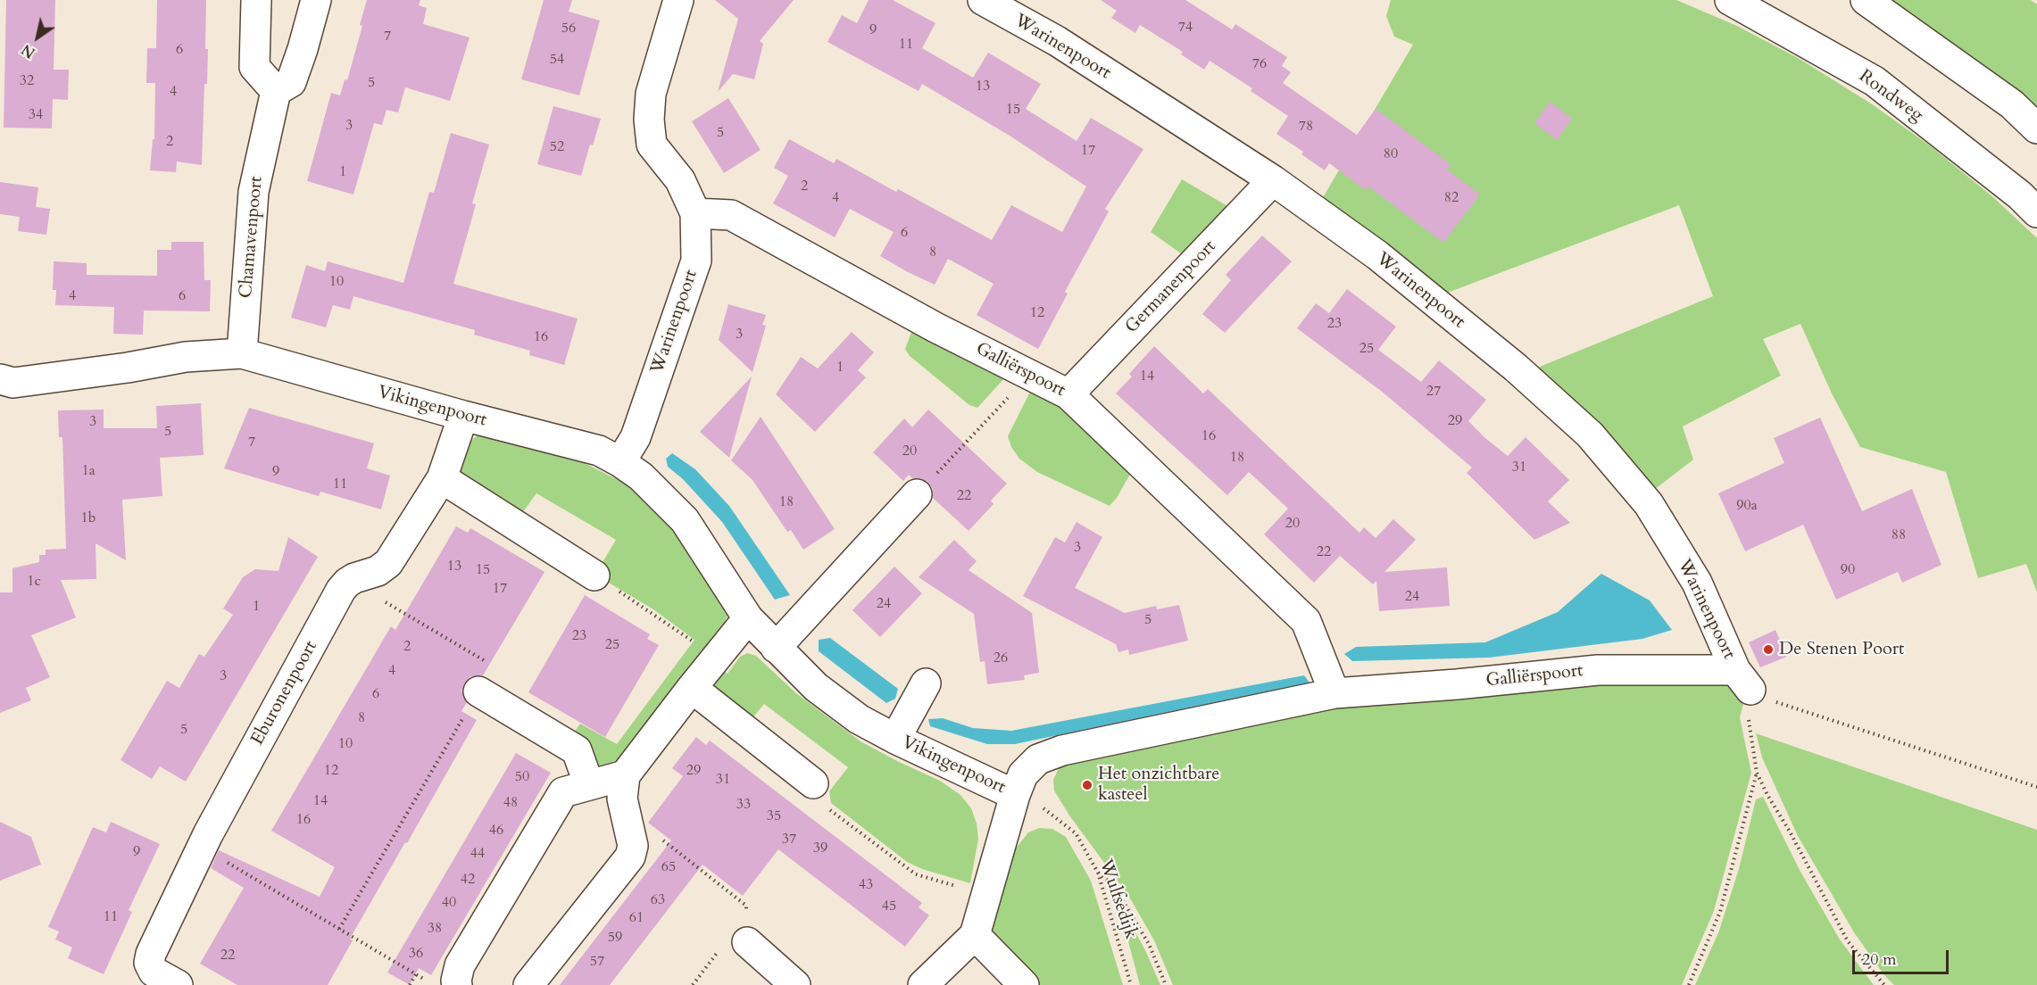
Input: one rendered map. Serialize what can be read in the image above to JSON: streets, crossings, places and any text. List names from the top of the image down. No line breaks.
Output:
{"streets":{"street":["Warinenpoort","Rondweg","Chamavenpoort","Germanenpoort","Galliërspoort","Vikingenpoort","Eburonenpoort"],"path":["Wulfsedijk"]},"crossings":[["Warinenpoort","Germanenpoort"],["Warinenpoort","Galliërspoort"],["Warinenpoort","Vikingenpoort"],["Chamavenpoort","Vikingenpoort"],["Germanenpoort","Galliërspoort"],["Galliërspoort","Vikingenpoort"],["Galliërspoort","Wulfsedijk"],["Vikingenpoort","Eburonenpoort"],["Vikingenpoort","Wulfsedijk"]],"places":["De Stenen Poort","Het onzichtbare kasteel"],"house_numbers":["74","56","9","7","11","6","54","76","32","5","13","4","15","34","3","78","5","2","52","17","80","1","2","4","82","6","8","10","4","6","12","23","3","16","25","1","14","27","29","3","5","16","7","20","18","31","1a","9","11","22","18","90a","1b","20","88","3","22","13","15","90","1c","17","24","24","1","5","23","25","2","26","4","3","6","8","5","10","12","29","50","31","14","48","33","35","16","46","37","39","9","44","65","42","43","63","40","45","11","61","38","59","36","22","57"],"scale_bar":"20 m","north":"bottom left"}
